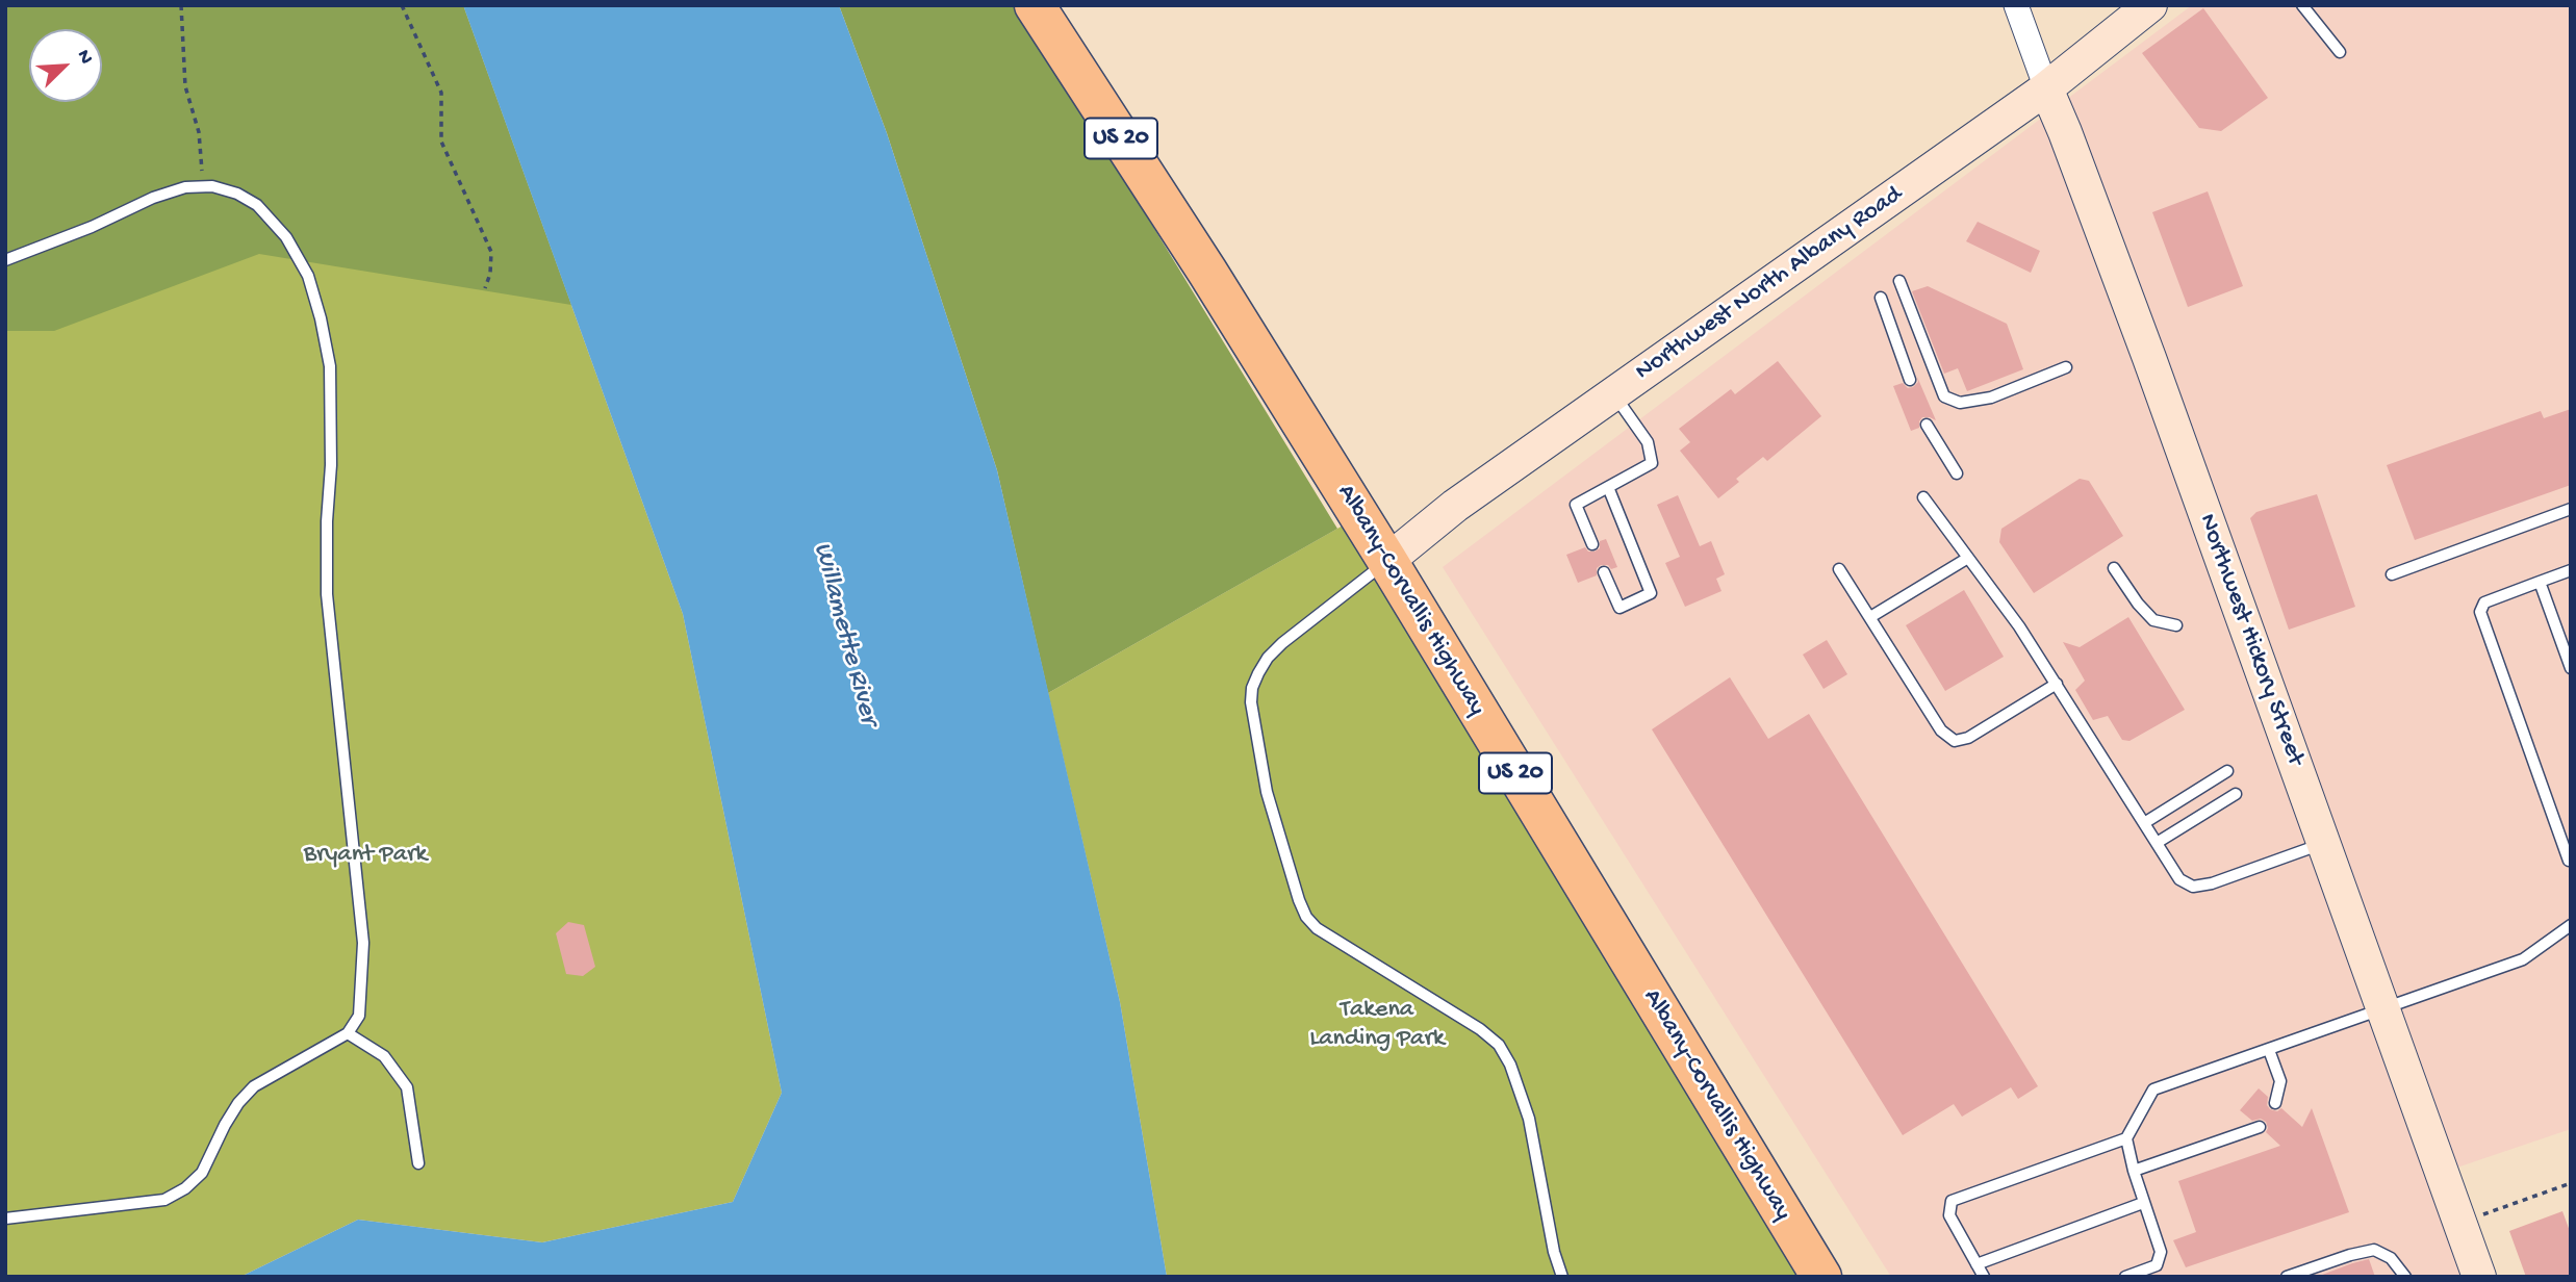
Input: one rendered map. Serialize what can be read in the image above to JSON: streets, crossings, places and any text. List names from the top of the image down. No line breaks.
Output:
{"streets":{"highway":["US 20","Albany-Corvallis Highway"],"street":["Northwest North Albany Road","Northwest Hickory Street"]},"crossings":[["Northwest North Albany Road","Albany-Corvallis Highway"],["Northwest North Albany Road","Northwest Hickory Street"]],"water":["Willamette River"],"parks":["Bryant Park","Takena Landing Park"],"north":"top right"}
